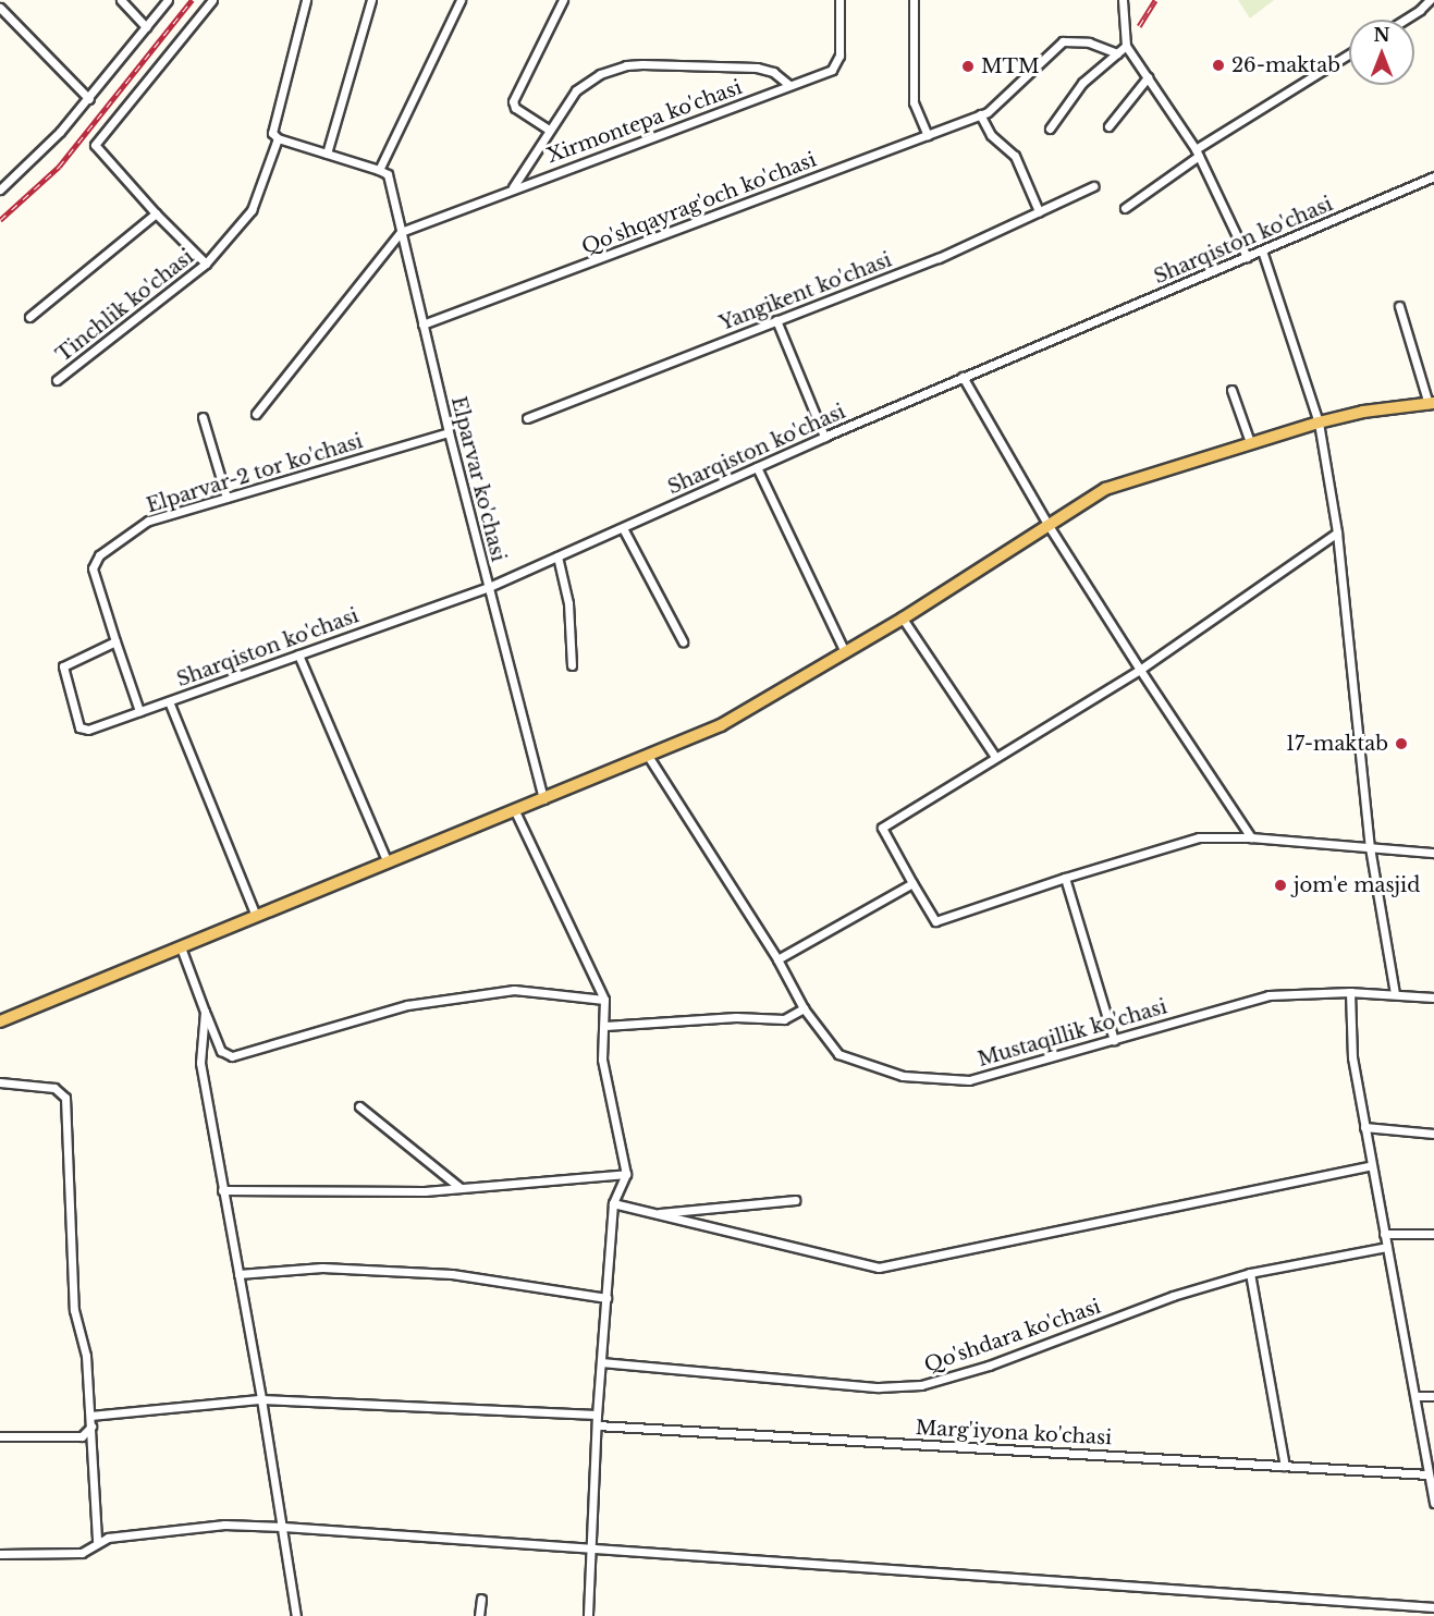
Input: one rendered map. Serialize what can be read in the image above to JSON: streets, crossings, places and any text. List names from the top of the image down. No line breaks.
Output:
{"streets":{"street":["Xirmontepa ko'chasi","Qo'shqayrag'och ko'chasi","Sharqiston ko'chasi","Yangikent ko'chasi","Tinchlik ko'chasi","Elparvar-2 tor ko'chasi","Elparvar ko'chasi","Mustaqillik ko'chasi","Qo'shdara ko'chasi","Marg'iyona ko'chasi"]},"crossings":[["Xirmontepa ko'chasi","Elparvar ko'chasi"],["Qo'shqayrag'och ko'chasi","Elparvar ko'chasi"],["Sharqiston ko'chasi","Elparvar-2 tor ko'chasi"],["Sharqiston ko'chasi","Elparvar ko'chasi"],["Elparvar-2 tor ko'chasi","Elparvar ko'chasi"]],"places":["26-maktab","MTM","17-maktab","jom'e masjid"],"north":"top"}
